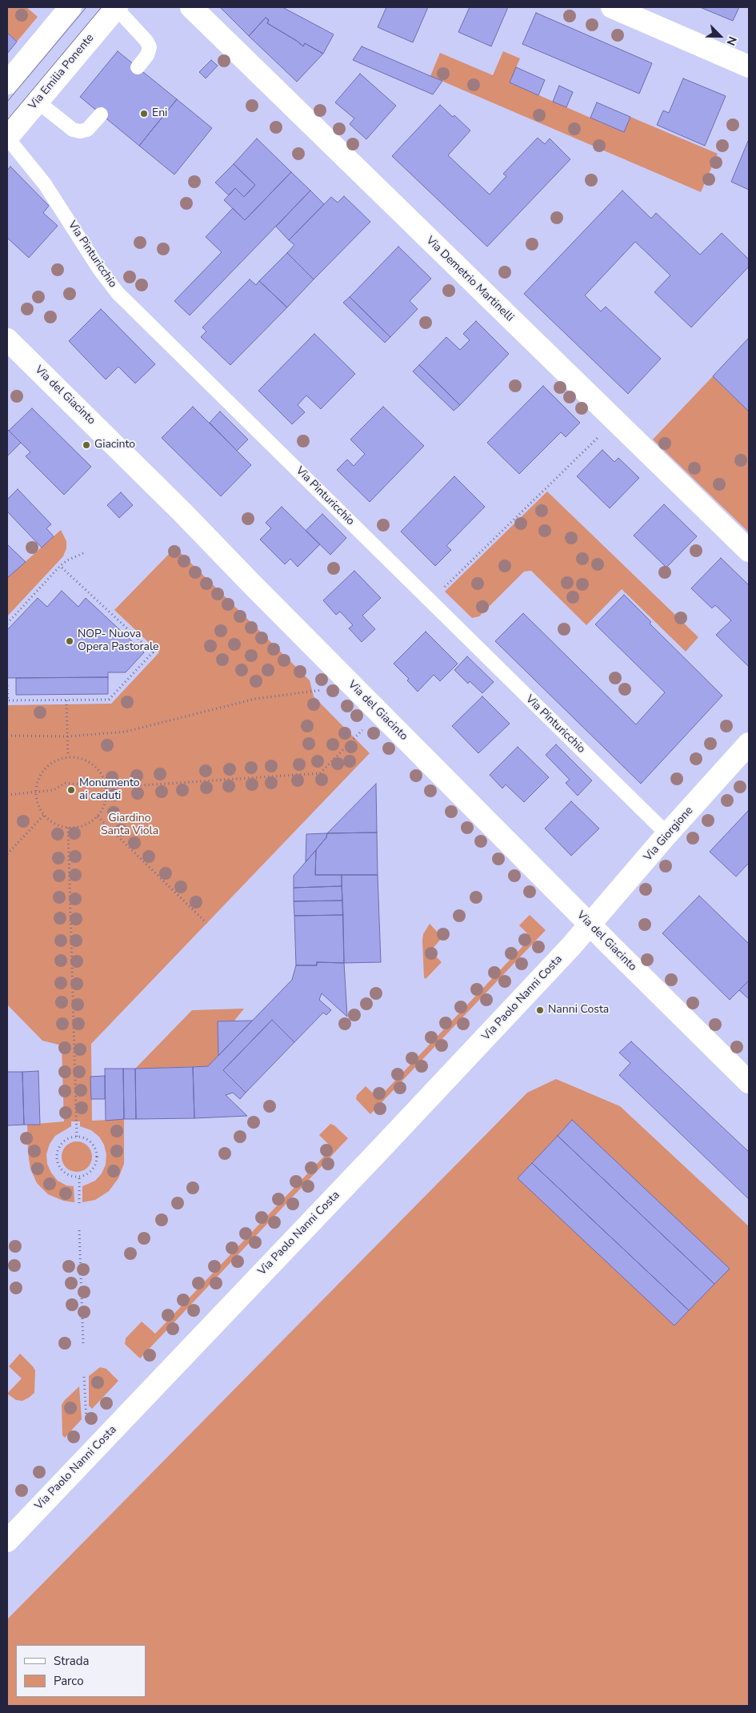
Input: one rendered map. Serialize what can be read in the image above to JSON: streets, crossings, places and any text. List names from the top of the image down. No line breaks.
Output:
{"streets":{"street":["Via Emilia Ponente","Via Demetrio Martinelli","Via del Giacinto","Via Giorgione","Via Paolo Nanni Costa"],"lane":["Via Pinturicchio"]},"crossings":[["Via Emilia Ponente","Via Pinturicchio"],["Via Pinturicchio","Via Giorgione"],["Via del Giacinto","Via Giorgione"],["Via del Giacinto","Via Paolo Nanni Costa"],["Via Giorgione","Via Paolo Nanni Costa"]],"parks":["Giardino Santa Viola"],"places":["Eni","Giacinto","NOP- Nuova Opera Pastorale","Monumento ai caduti","Nanni Costa"],"legend":["Strada","Parco"],"north":"bottom right"}
